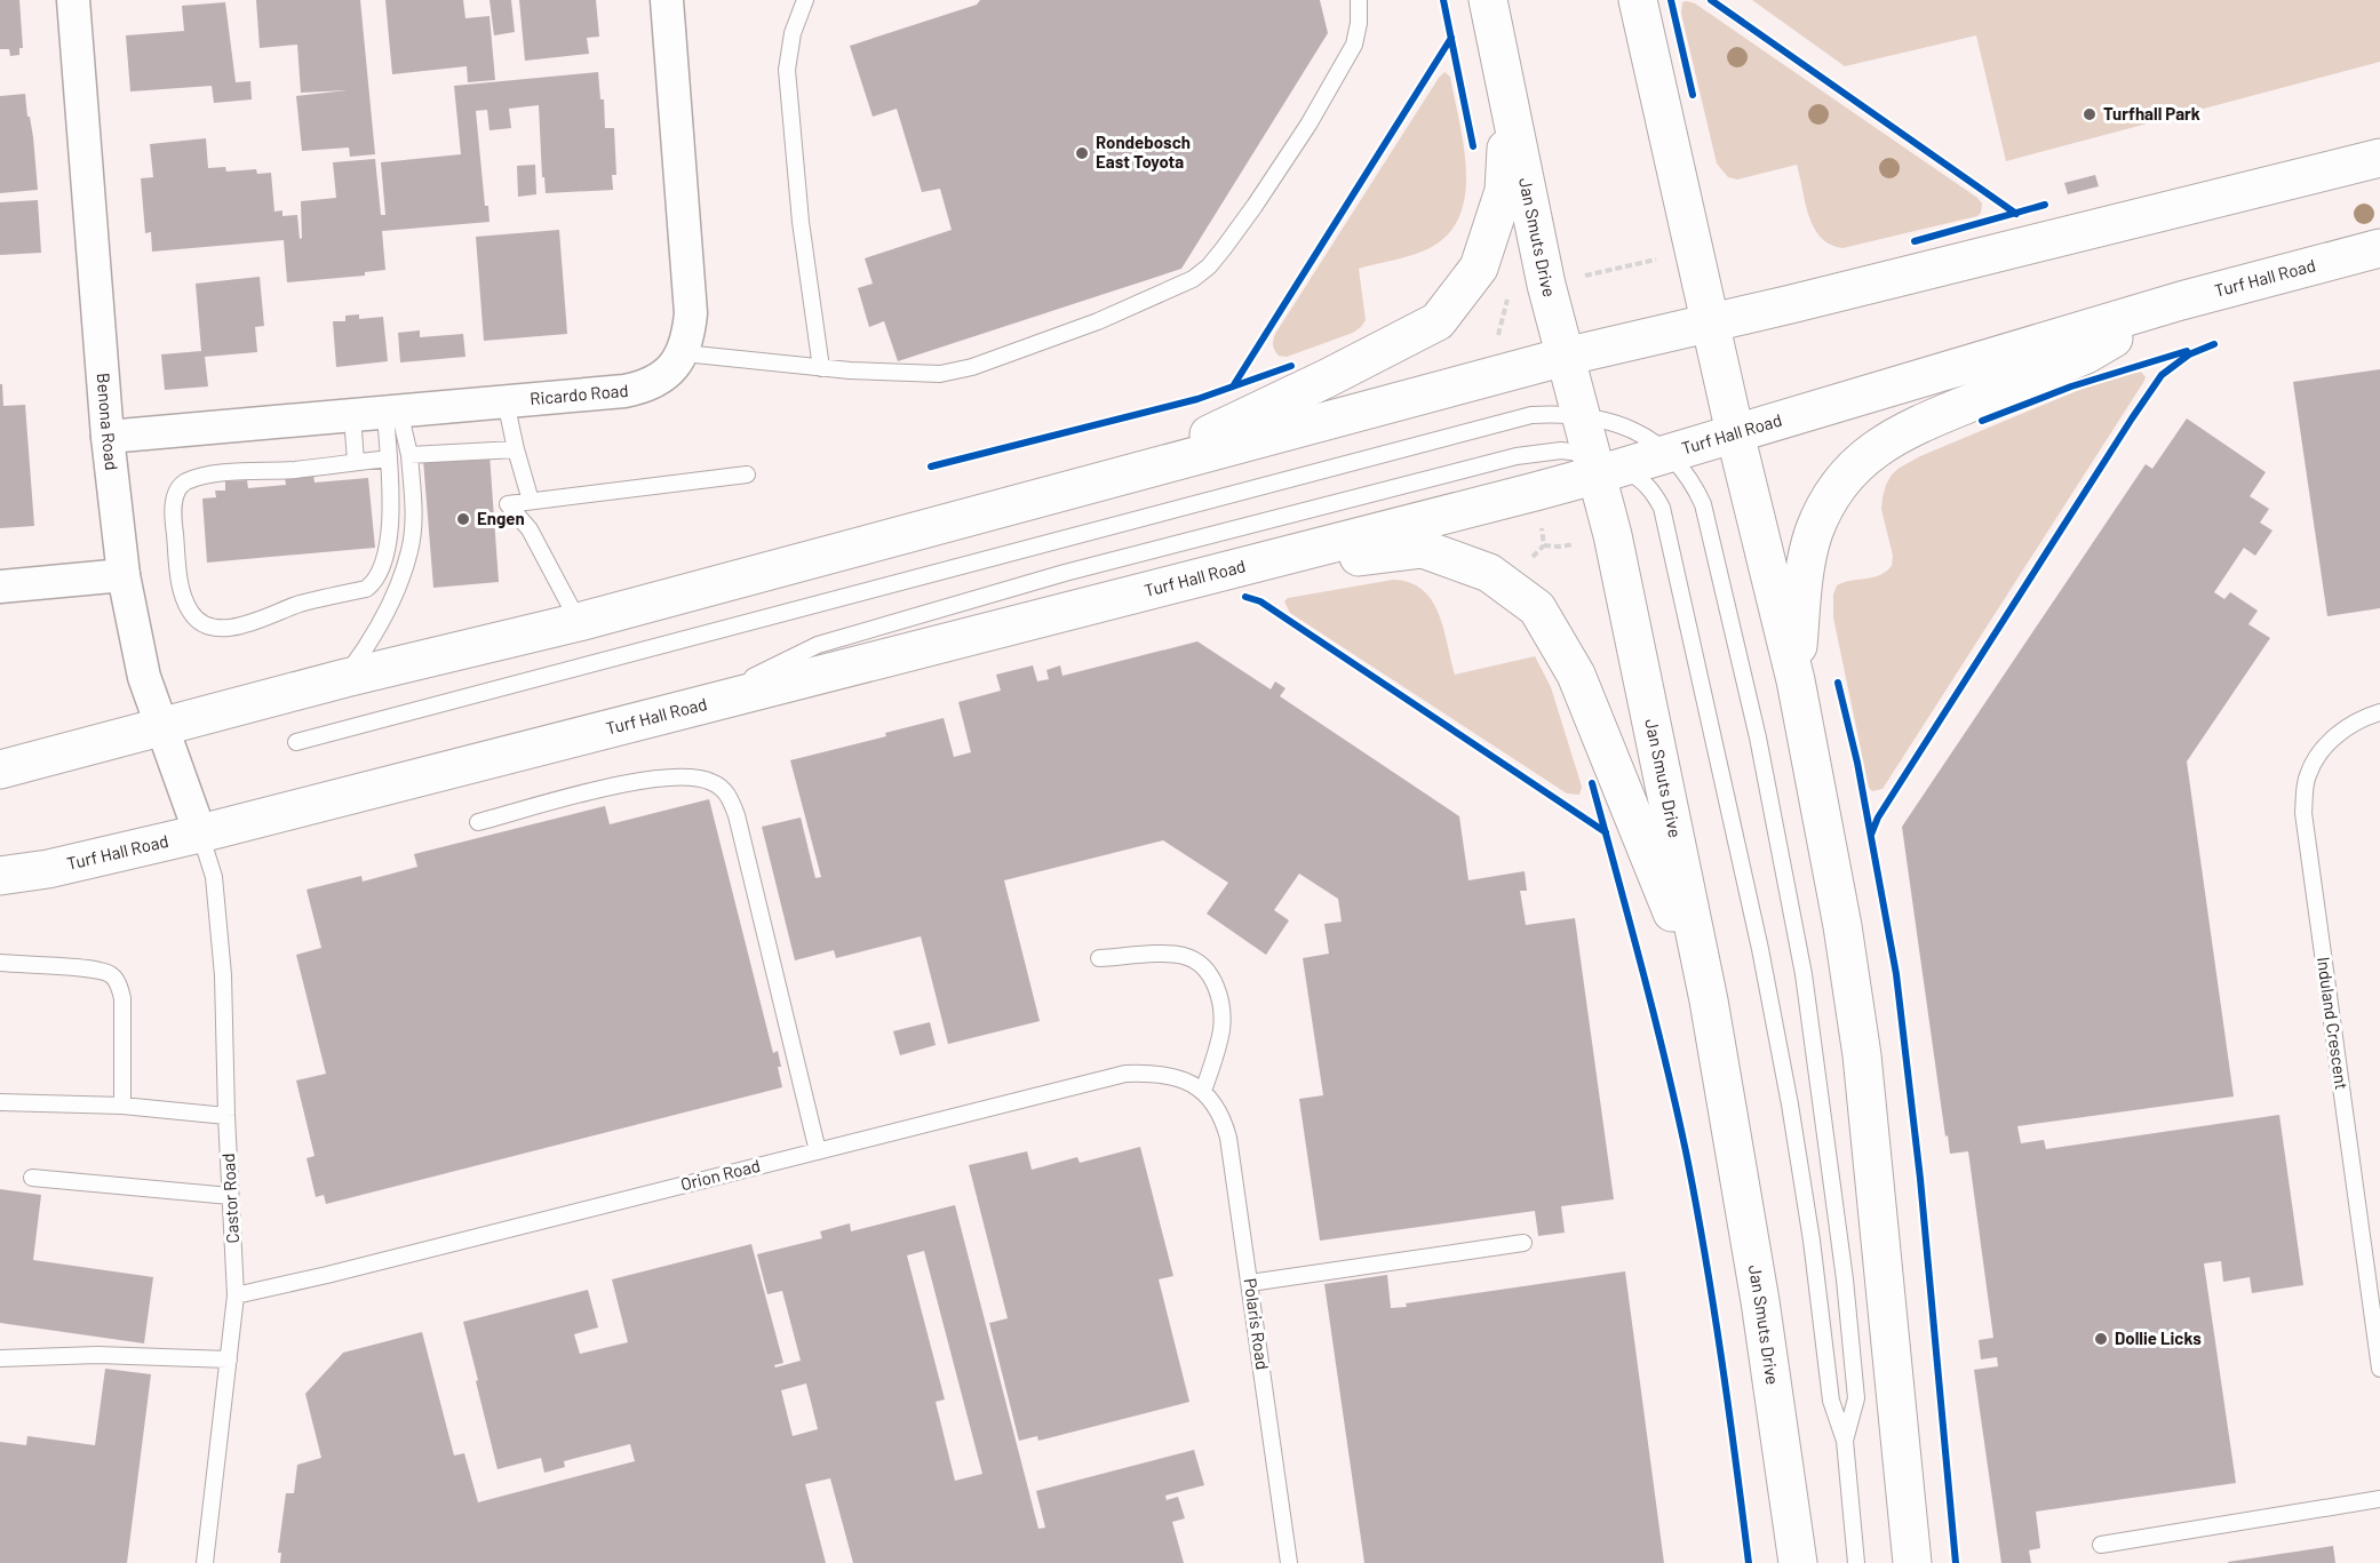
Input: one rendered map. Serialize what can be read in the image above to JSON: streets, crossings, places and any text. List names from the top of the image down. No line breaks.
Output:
{"streets":{"main road":["Jan Smuts Drive","Turf Hall Road"],"street":["Ricardo Road","Benona Road"],"lane":["Induland Crescent","Orion Road","Castor Road","Polaris Road"]},"crossings":[["Jan Smuts Drive","Turf Hall Road"],["Turf Hall Road","Benona Road"],["Turf Hall Road","Castor Road"],["Ricardo Road","Benona Road"],["Benona Road","Castor Road"],["Orion Road","Castor Road"],["Orion Road","Polaris Road"]],"places":["Turfhall Park","Rondebosch East Toyota","Engen","Dollie Licks"]}
